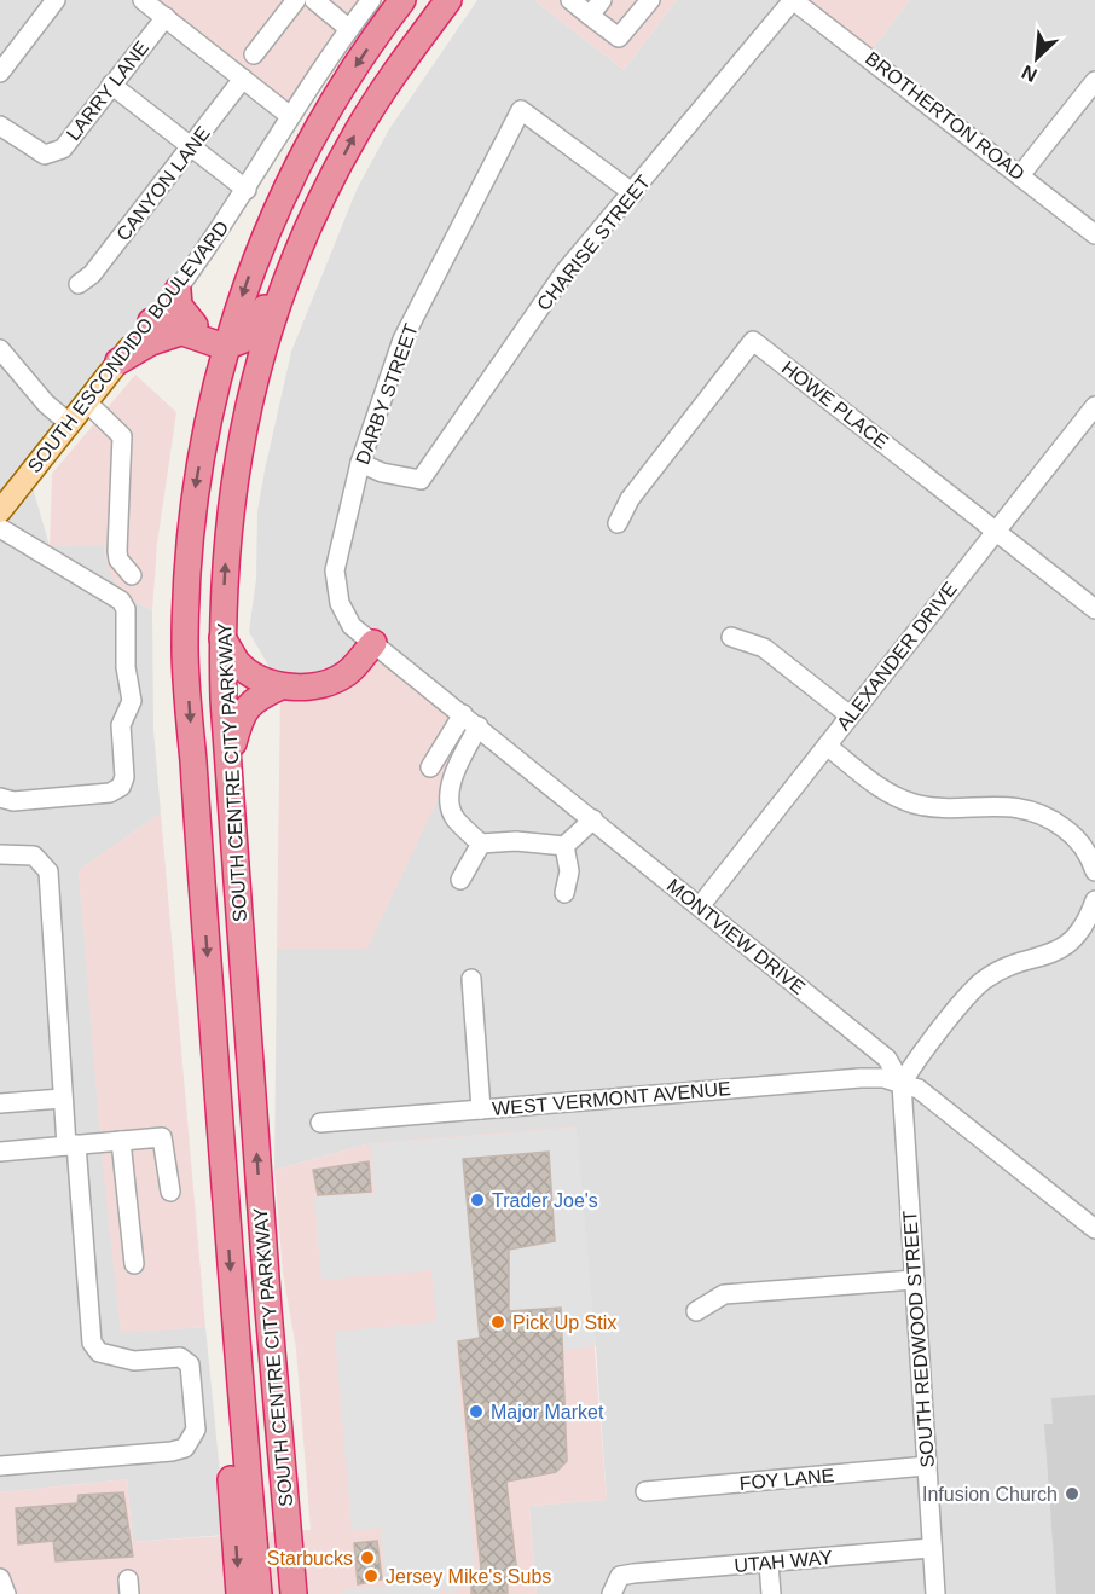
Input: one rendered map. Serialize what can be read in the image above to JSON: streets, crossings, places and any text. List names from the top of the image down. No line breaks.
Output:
{"streets":{"highway":["SOUTH CENTRE CITY PARKWAY"],"main road":["SOUTH ESCONDIDO BOULEVARD"],"street":["LARRY LANE","BROTHERTON ROAD","CANYON LANE","CHARISE STREET","DARBY STREET","HOWE PLACE","ALEXANDER DRIVE","MONTVIEW DRIVE","WEST VERMONT AVENUE","SOUTH REDWOOD STREET","FOY LANE","UTAH WAY"]},"crossings":[["BROTHERTON ROAD","CHARISE STREET"],["CHARISE STREET","DARBY STREET"],["DARBY STREET","MONTVIEW DRIVE"],["HOWE PLACE","ALEXANDER DRIVE"],["ALEXANDER DRIVE","MONTVIEW DRIVE"],["MONTVIEW DRIVE","WEST VERMONT AVENUE"],["MONTVIEW DRIVE","SOUTH REDWOOD STREET"],["WEST VERMONT AVENUE","SOUTH REDWOOD STREET"],["SOUTH REDWOOD STREET","FOY LANE"],["SOUTH REDWOOD STREET","UTAH WAY"]],"places":["Trader Joe's","Pick Up Stix","Major Market","Infusion Church","Starbucks","Jersey Mike's Subs"],"north":"bottom left"}
